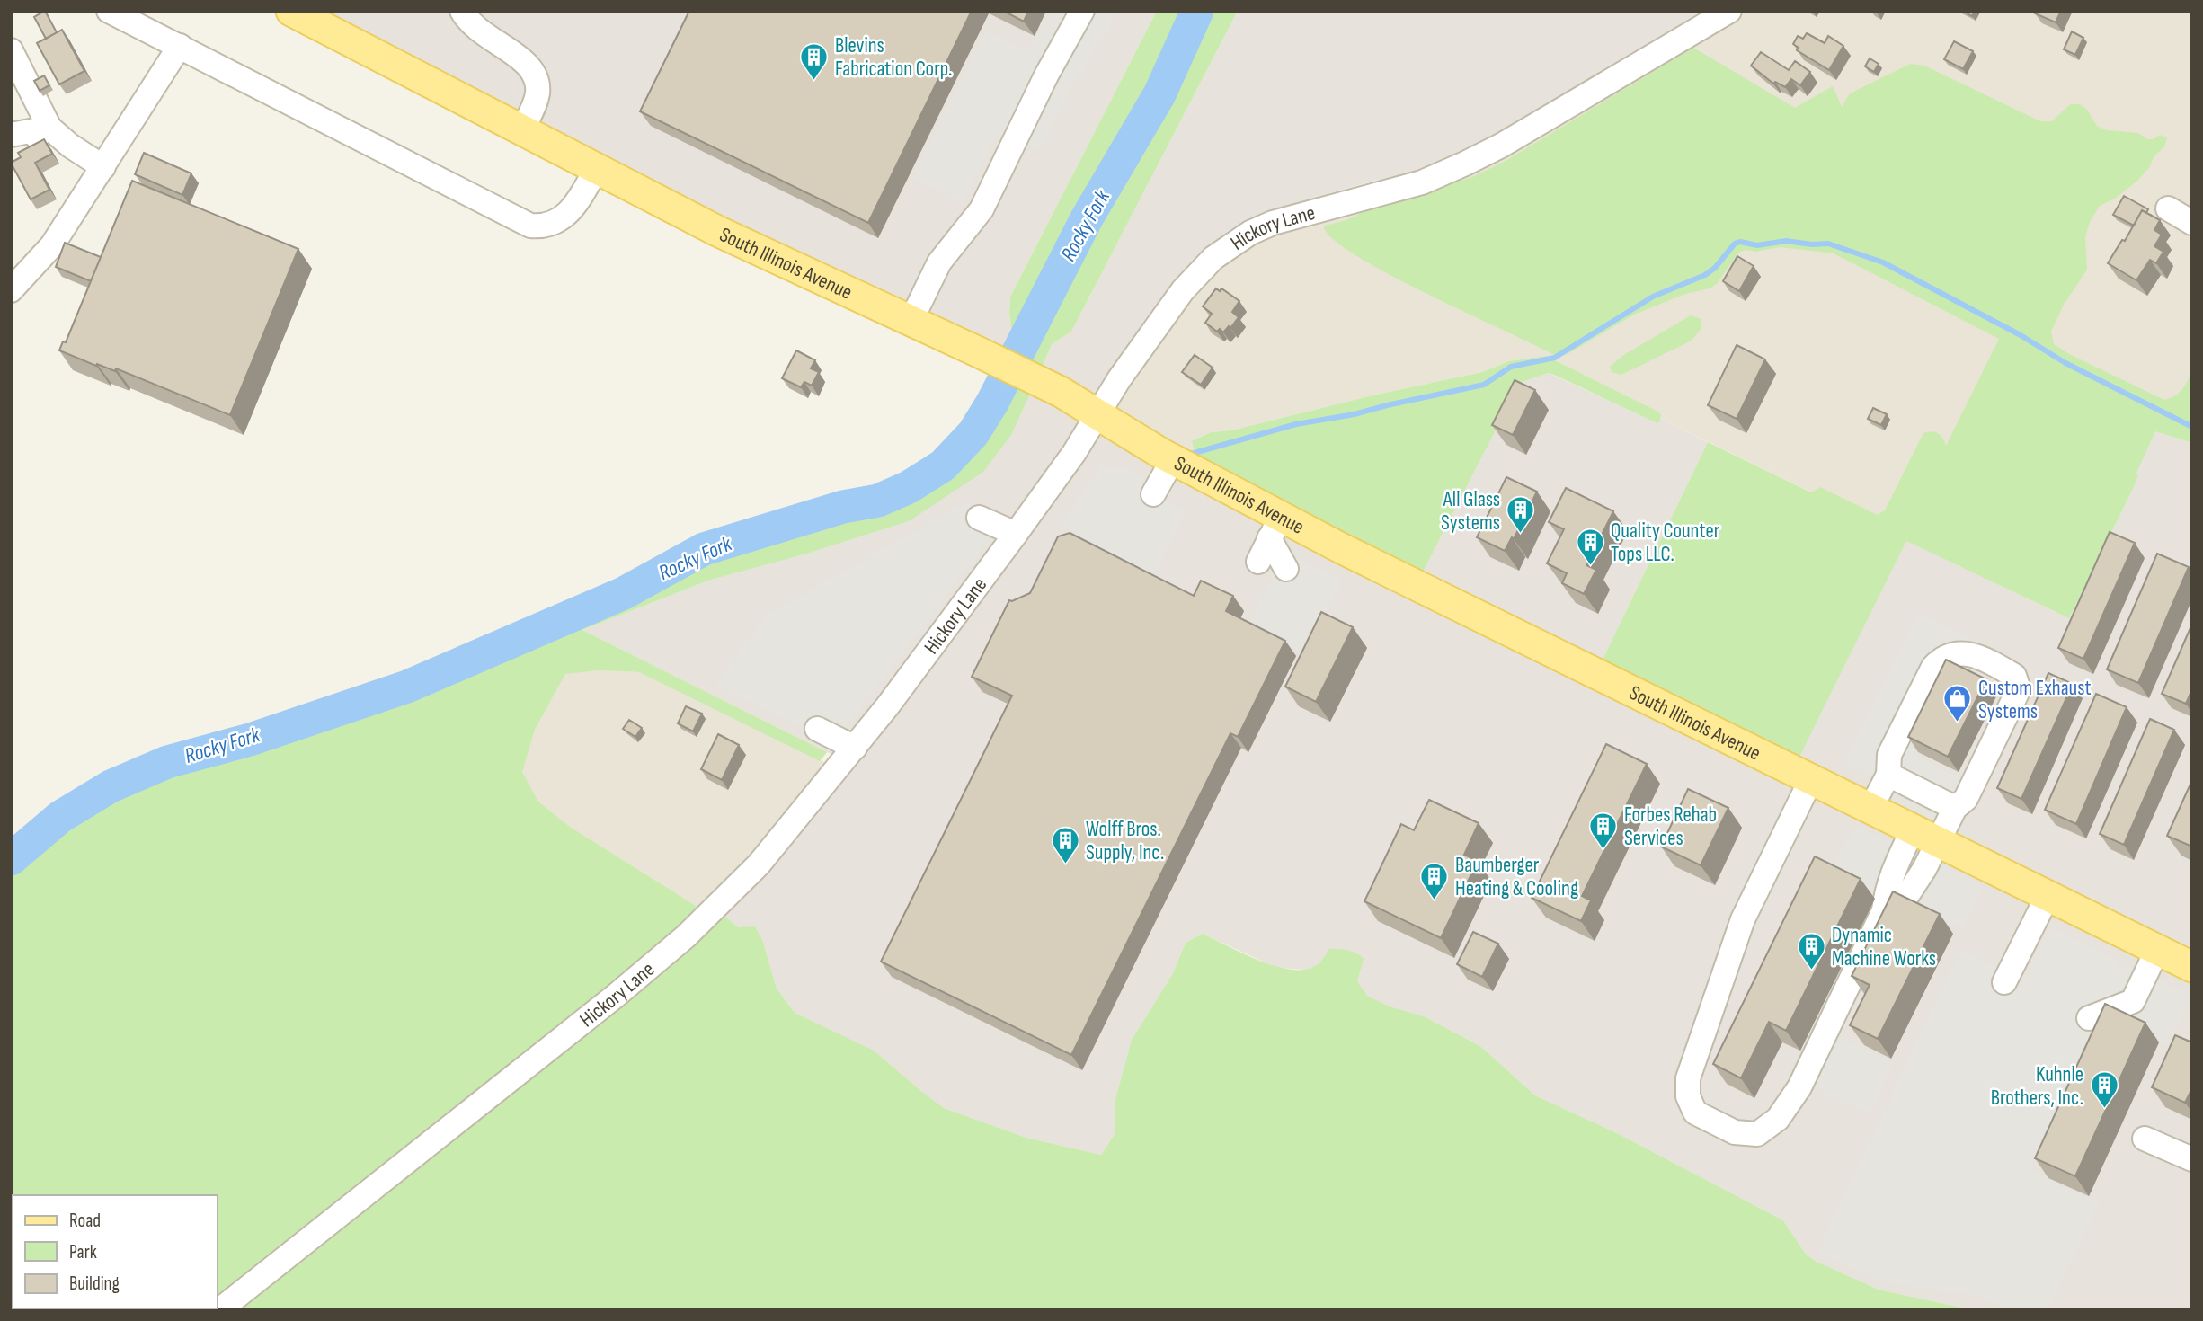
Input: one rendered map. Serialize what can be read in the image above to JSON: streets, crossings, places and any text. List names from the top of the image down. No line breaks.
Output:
{"streets":{"main road":["South Illinois Avenue"],"street":["Hickory Lane"]},"crossings":[["Hickory Lane","South Illinois Avenue"]],"water":["Rocky Fork"],"places":{"building":["Blevins Fabrication Corp.","All Glass Systems","Quality Counter Tops LLC.","Forbes Rehab Services","Wolff Bros. Supply, Inc.","Baumberger Heating & Cooling","Dynamic Machine Works","Kuhnle Brothers, Inc."],"shop":["Custom Exhaust Systems"]},"legend":["Road","Park","Building"]}
